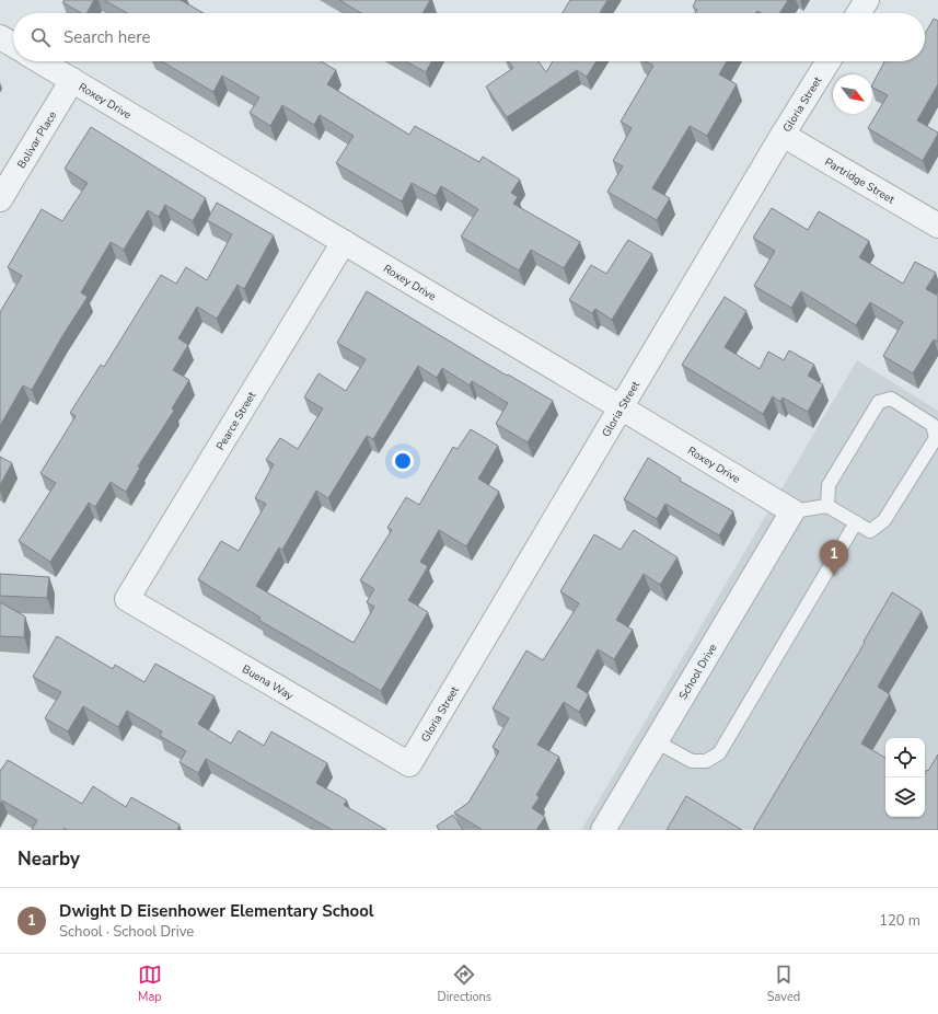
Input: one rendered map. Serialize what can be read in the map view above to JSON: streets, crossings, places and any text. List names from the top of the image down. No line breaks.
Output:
{"streets":{"street":["Roxey Drive","Gloria Street","Bolivar Place","Partridge Street","Pearce Street","School Drive","Buena Way"]},"crossings":[["Roxey Drive","Gloria Street"],["Roxey Drive","Bolivar Place"],["Roxey Drive","Pearce Street"],["Roxey Drive","School Drive"],["Gloria Street","Partridge Street"],["Gloria Street","Buena Way"],["Pearce Street","Buena Way"]],"north":"bottom right","page":{"search":"Search here","pins":"1","heading":"Nearby","list":[{"mark":"1","name":"Dwight D Eisenhower Elementary School","note":"School · School Drive","value":"120 m"}],"nav":["Map","Directions","Saved"]}}
